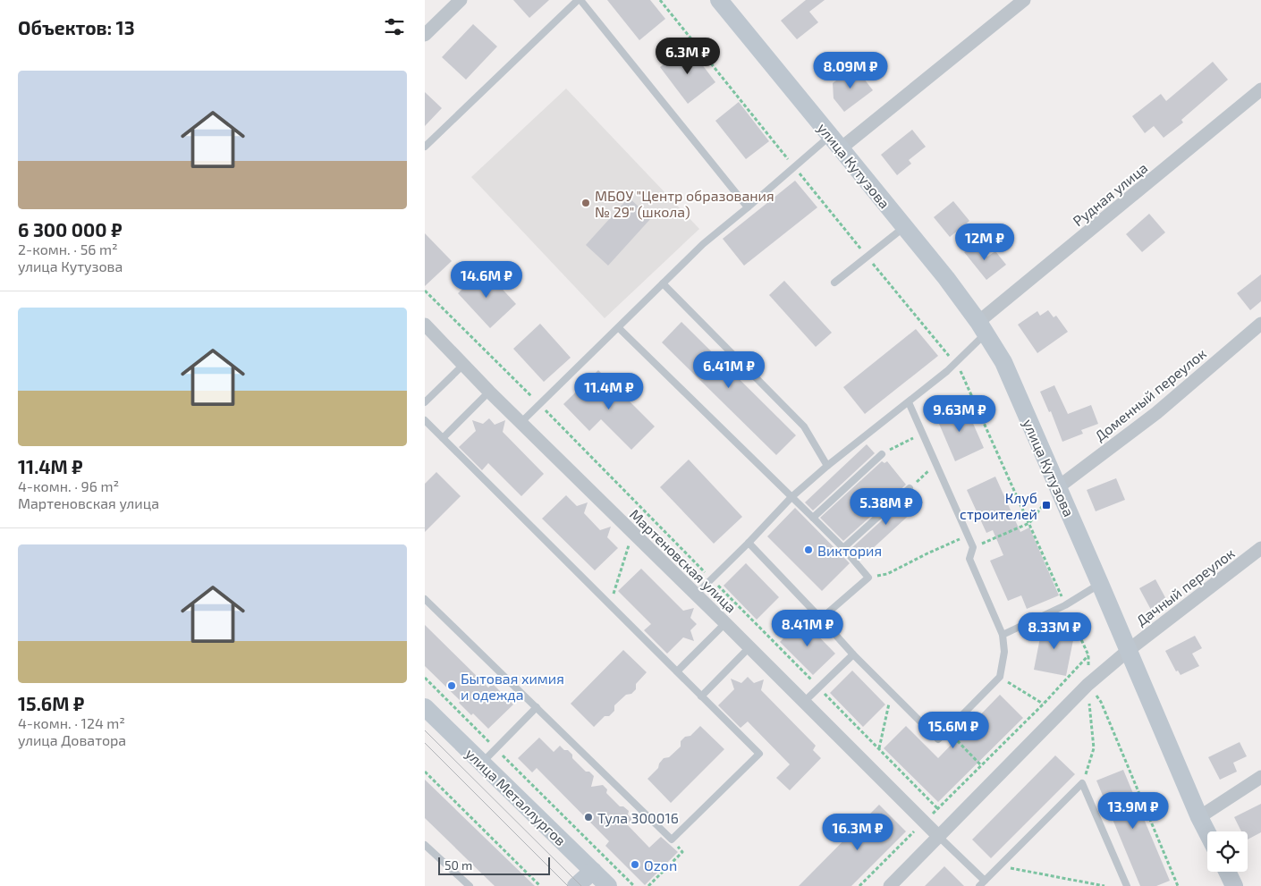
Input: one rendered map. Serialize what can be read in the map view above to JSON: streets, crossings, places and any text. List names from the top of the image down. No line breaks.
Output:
{"streets":{"main road":["улица Кутузова","улица Металлургов"],"street":["Рудная улица","Доменный переулок","Мартеновская улица","Дачный переулок"]},"crossings":[["улица Кутузова","Рудная улица"],["улица Кутузова","Доменный переулок"],["улица Кутузова","Дачный переулок"],["Мартеновская улица","Дачный переулок"]],"places":{"other":["МБОУ \"Центр образования № 29\" (школа)","Виктория","Бытовая химия и одежда","Тула 300016","Ozon"],"transit":["Клуб строителей"]},"scale_bar":"50 m","page":{"heading":"Объектов: 13","price":["6.3M ₽","8.09M ₽","12M ₽","14.6M ₽","6.41M ₽","11.4M ₽","9.63M ₽","5.38M ₽","8.41M ₽","8.33M ₽","15.6M ₽","13.9M ₽","16.3M ₽"],"list":[{"name":"6 300 000 ₽","note":"2-комн. · 56 m² · улица Кутузова"},{"name":"11.4M ₽","note":"4-комн. · 96 m² · Мартеновская улица"},{"name":"15.6M ₽","note":"4-комн. · 124 m² · улица Доватора"}],"scale":"50 m"}}
